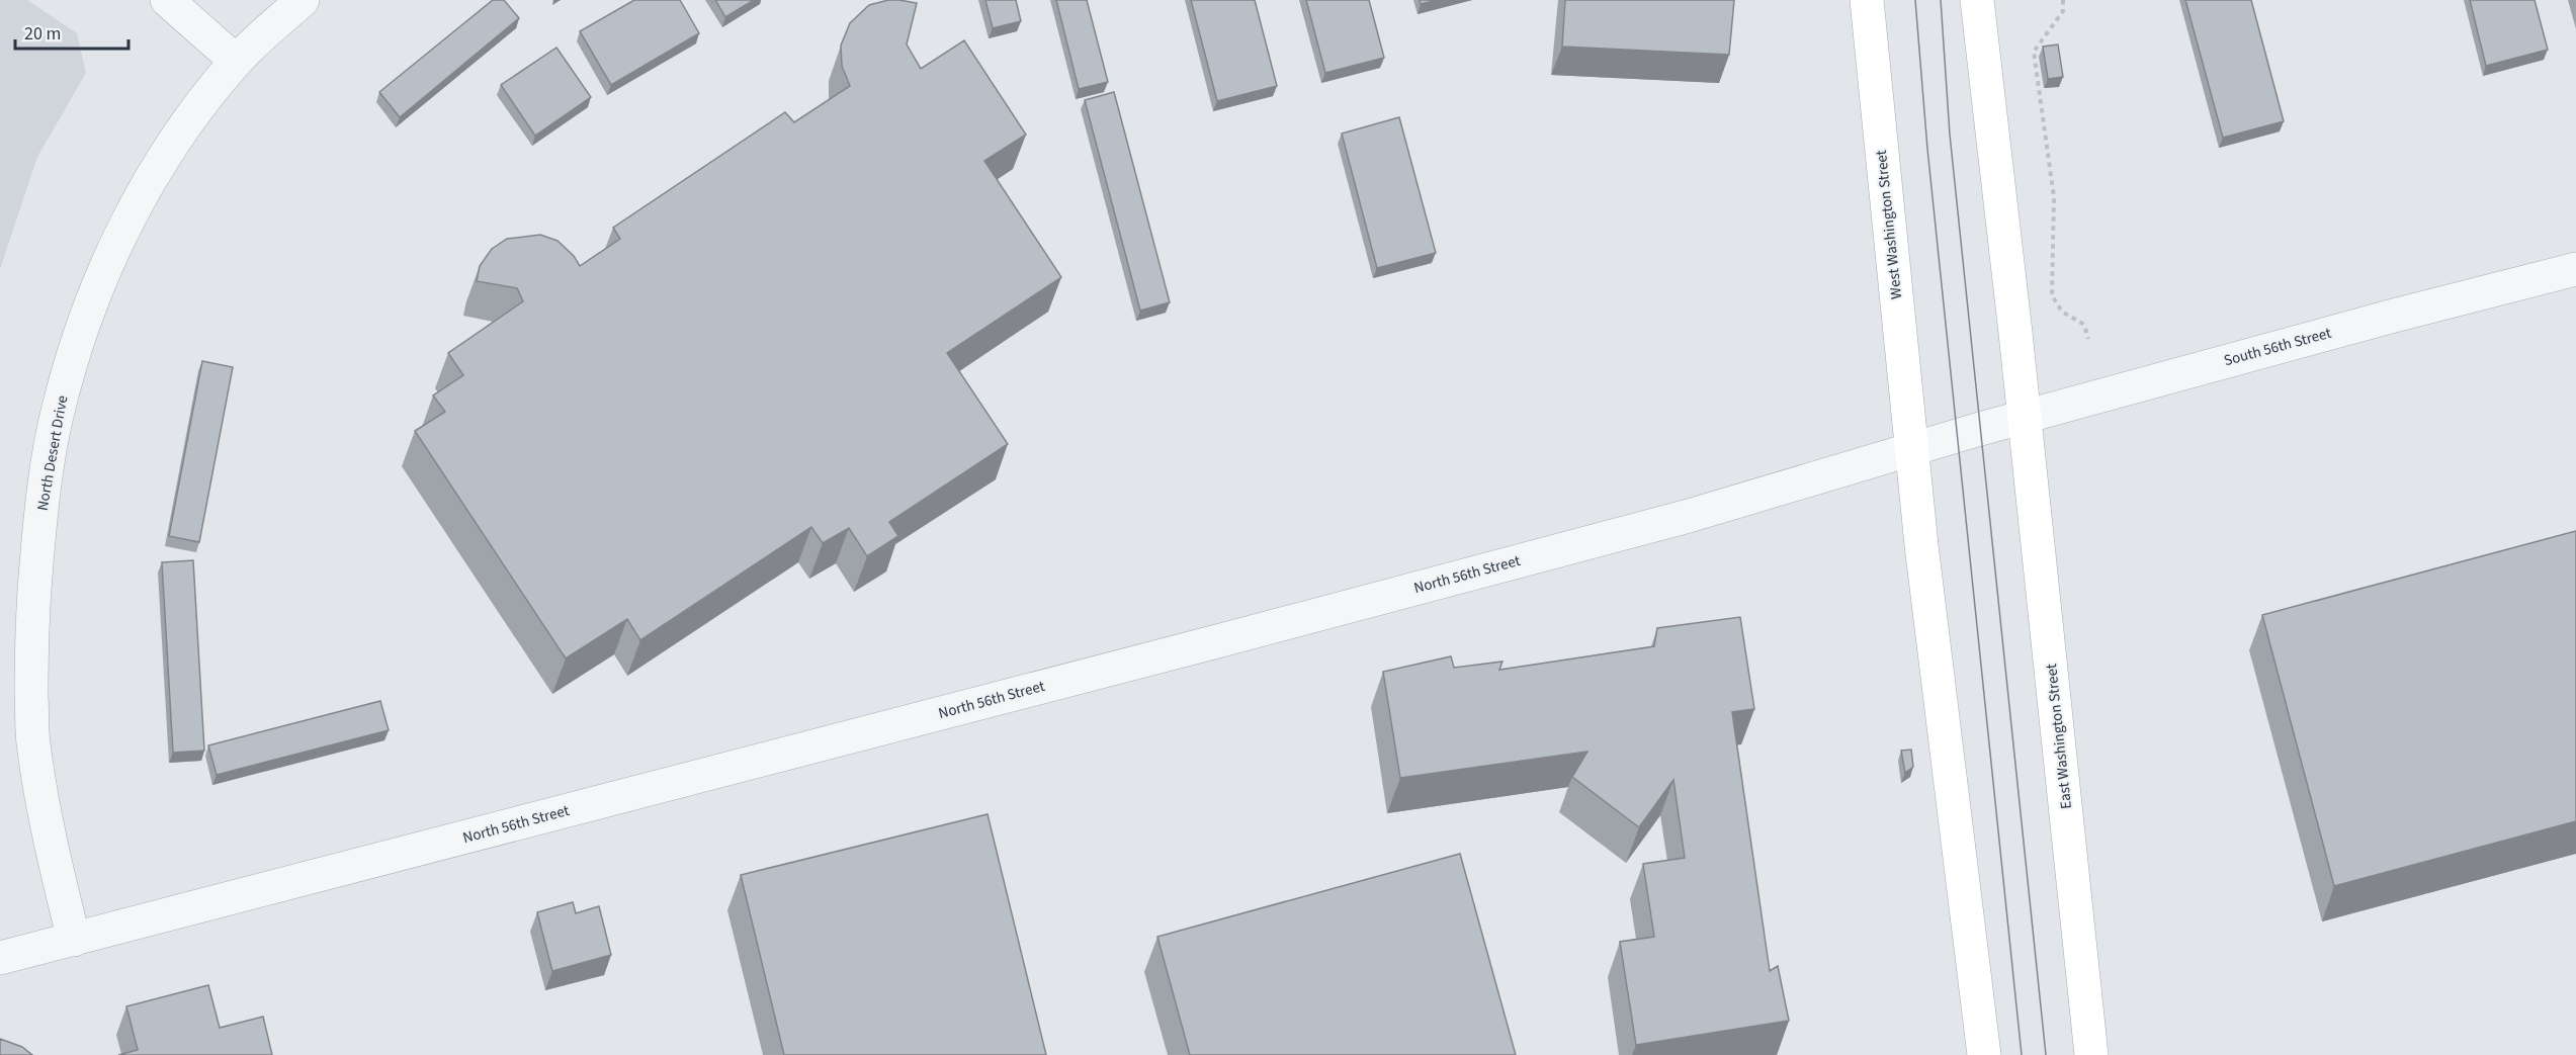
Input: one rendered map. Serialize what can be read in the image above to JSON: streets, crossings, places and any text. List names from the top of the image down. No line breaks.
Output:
{"streets":{"main road":["West Washington Street","East Washington Street"],"street":["South 56th Street","North Desert Drive","North 56th Street"]},"crossings":[["West Washington Street","North 56th Street"],["South 56th Street","North 56th Street"],["South 56th Street","East Washington Street"],["North Desert Drive","North 56th Street"]],"scale_bar":"20 m"}
